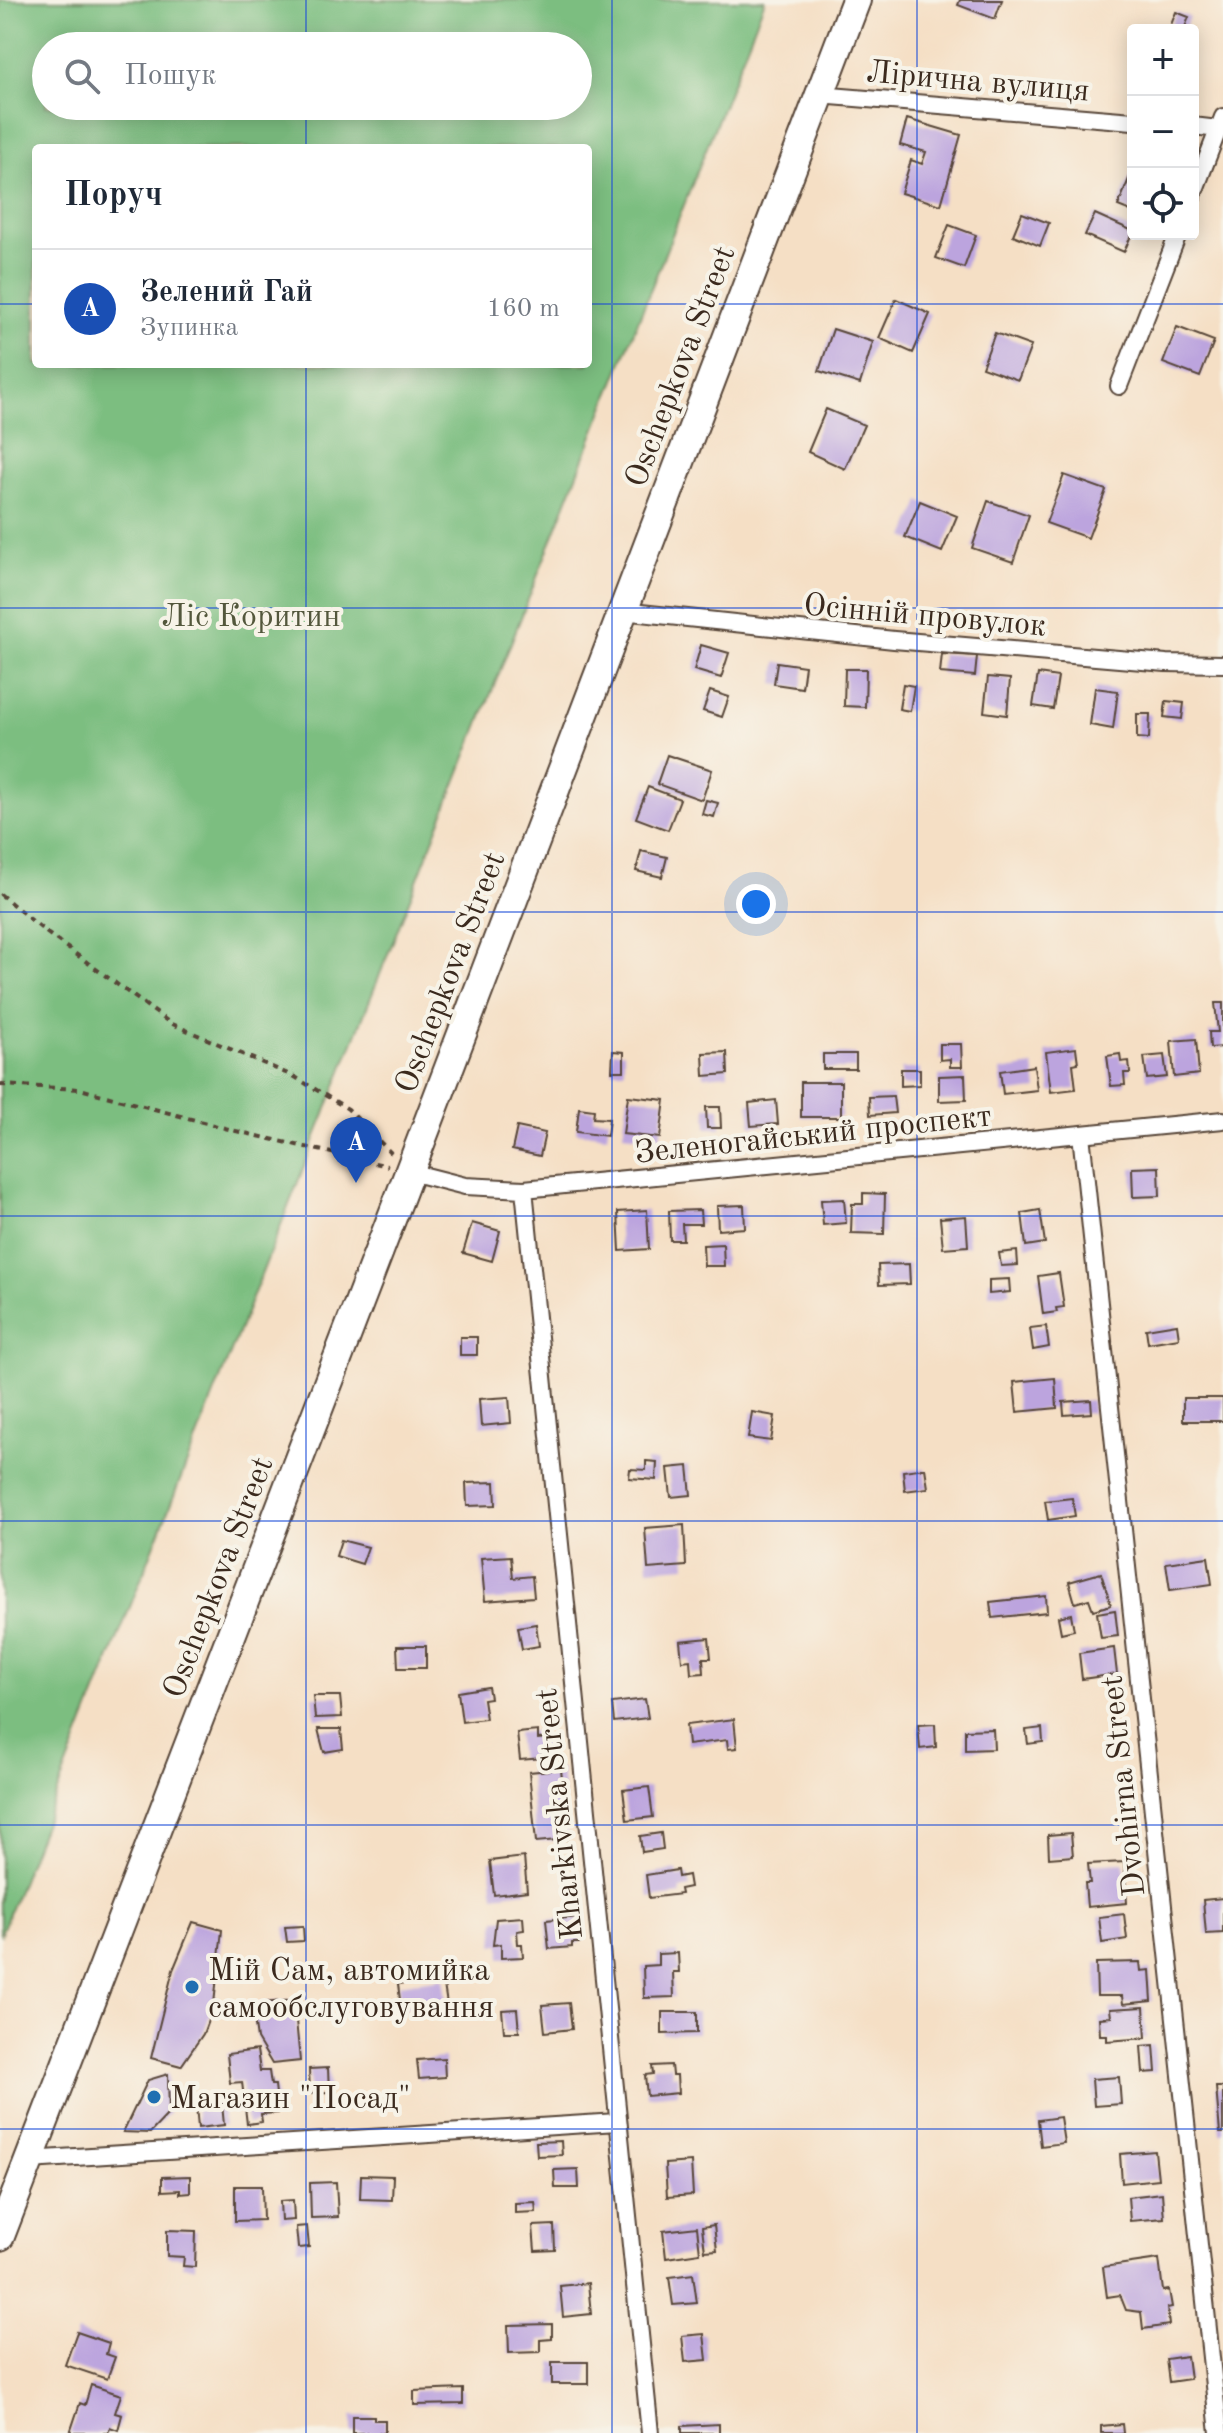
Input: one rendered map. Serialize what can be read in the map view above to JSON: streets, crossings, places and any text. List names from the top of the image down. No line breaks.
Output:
{"streets":{"highway":["Oschepkova Street"],"street":["Лірична вулиця","Осінній провулок","Зеленогайський проспект","Dvohirna Street","Kharkivska Street"]},"crossings":[["Лірична вулиця","Oschepkova Street"],["Oschepkova Street","Осінній провулок"],["Oschepkova Street","Зеленогайський проспект"],["Зеленогайський проспект","Dvohirna Street"],["Зеленогайський проспект","Kharkivska Street"]],"parks":["Ліс Коритин"],"places":["Мій Сам, автомийка самообслуговування","Магазин \"Посад\""],"page":{"map_buttons":["+","−"],"search":"Пошук","heading":"Поруч","list":[{"mark":"A","name":"Зелений Гай","note":"Зупинка","value":"160 m"}],"pins":"A"}}
